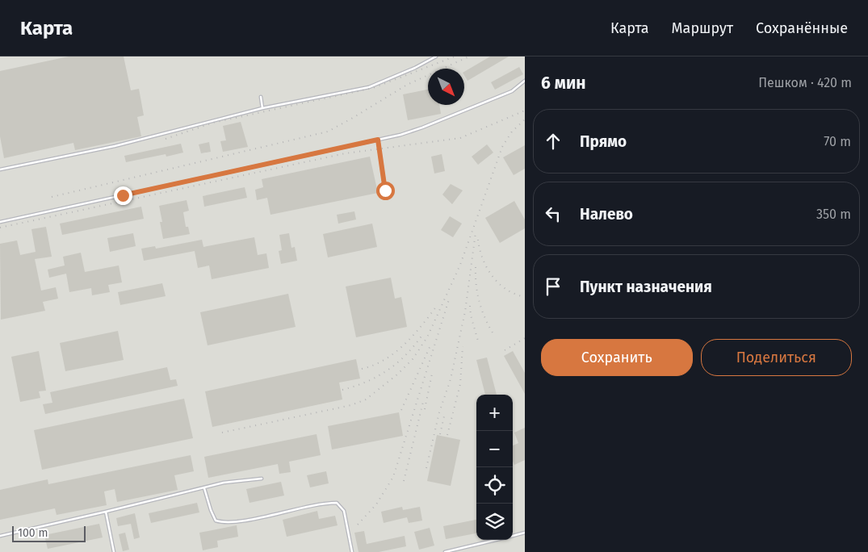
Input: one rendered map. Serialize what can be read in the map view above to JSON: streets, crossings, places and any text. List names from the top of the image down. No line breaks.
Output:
{"scale_bar":"100 m","north":"bottom right","page":{"header":"Карта","nav":["Карта","Маршрут","Сохранённые"],"heading":["6 мин","Пешком · 420 m"],"list":[["Прямо","70 m"],["Налево","350 m"],"Пункт назначения"],"buttons":["Сохранить","Поделиться"],"map_buttons":["+","−"],"scale":"100 m"}}
